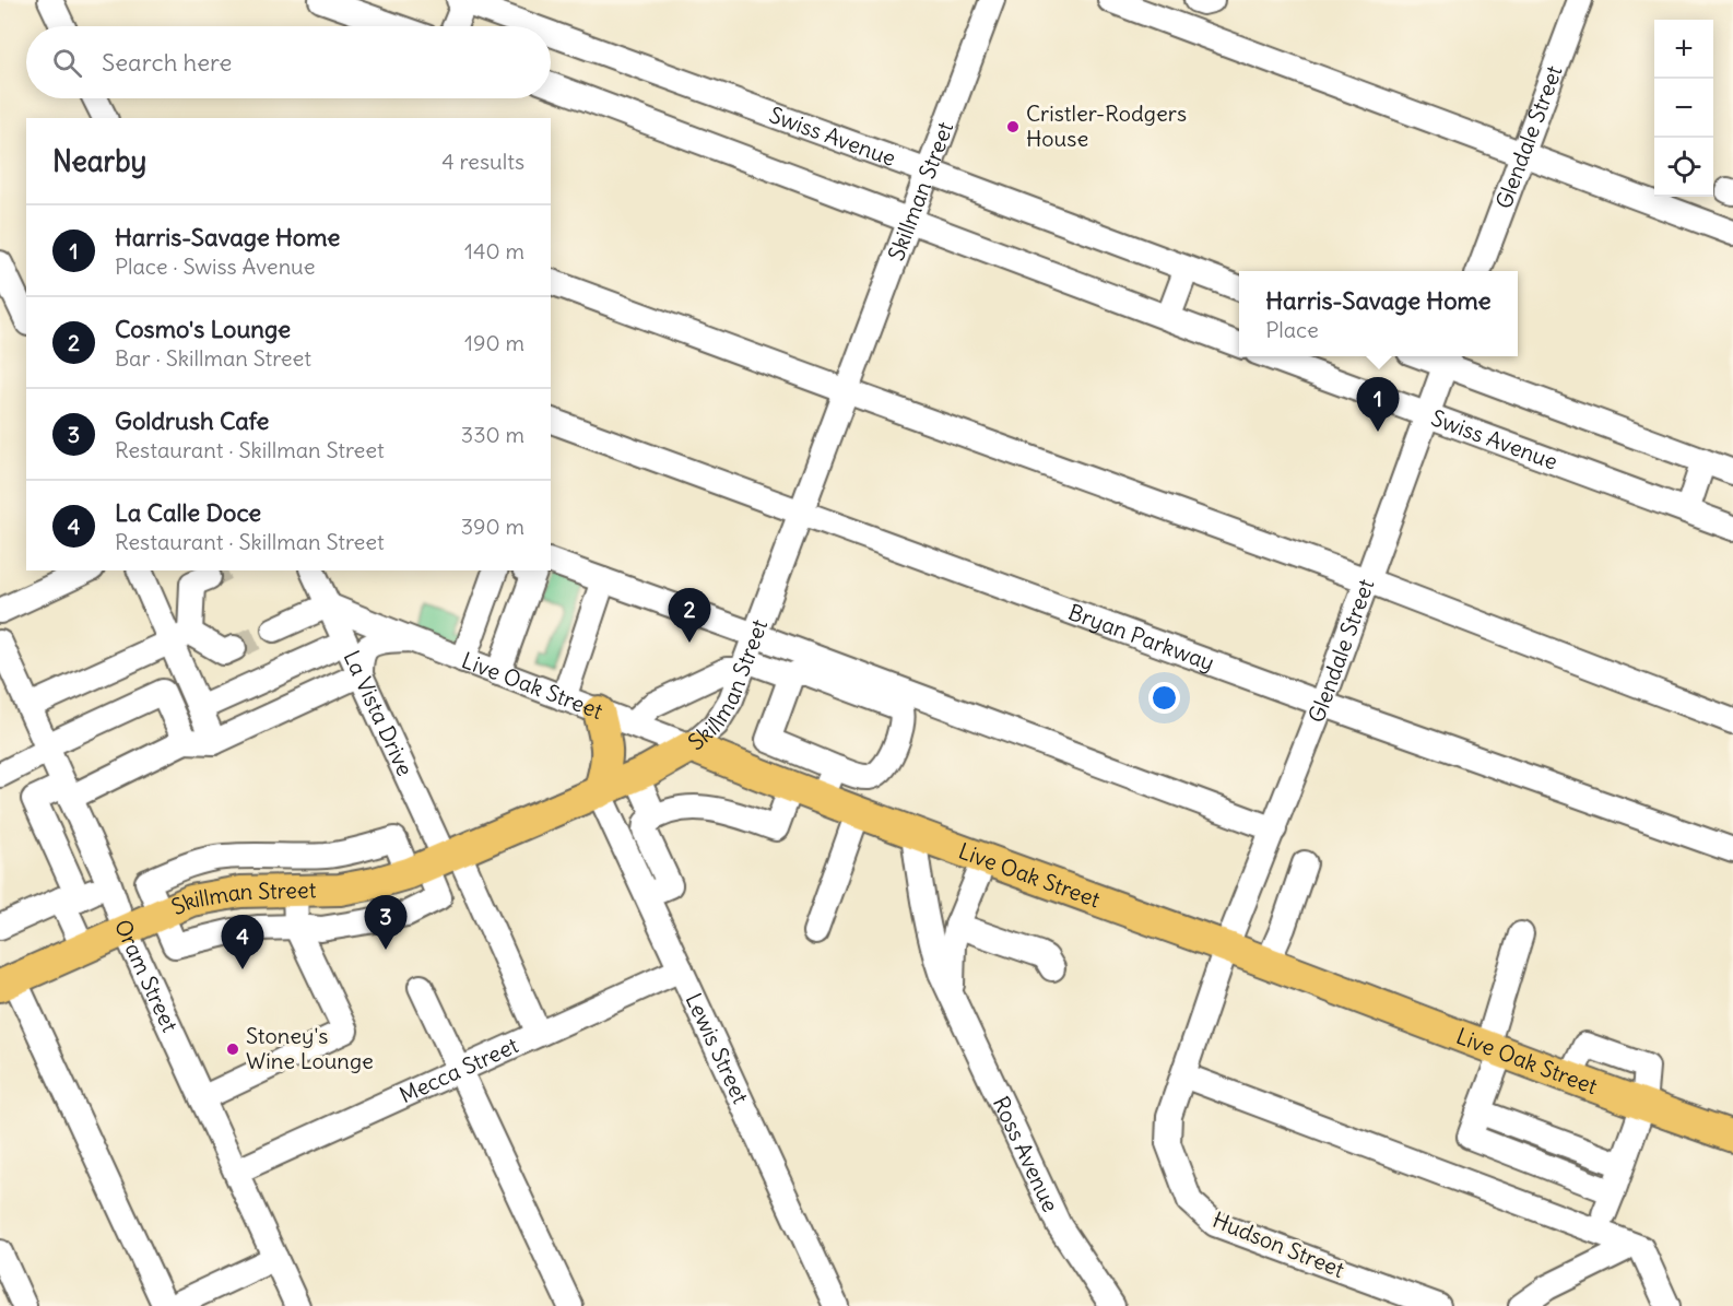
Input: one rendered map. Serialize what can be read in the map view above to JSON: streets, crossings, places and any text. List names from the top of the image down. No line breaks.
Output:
{"streets":{"main road":["Skillman Street","Live Oak Street"],"street":["Swiss Avenue","Glendale Street","Bryan Parkway","La Vista Drive","Oram Street","Lewis Street","Mecca Street","Ross Avenue","Hudson Street"]},"crossings":[["Swiss Avenue","Glendale Street"],["Swiss Avenue","Skillman Street"],["Glendale Street","Bryan Parkway"],["Glendale Street","Live Oak Street"],["Glendale Street","Hudson Street"],["Skillman Street","Bryan Parkway"],["Skillman Street","Live Oak Street"],["Skillman Street","La Vista Drive"],["Skillman Street","Oram Street"],["Skillman Street","Lewis Street"],["Live Oak Street","La Vista Drive"],["Live Oak Street","Ross Avenue"],["Live Oak Street","Hudson Street"],["La Vista Drive","Mecca Street"],["Oram Street","Mecca Street"],["Lewis Street","Mecca Street"]],"places":["Cristler-Rodgers House","Stoney's Wine Lounge"],"page":{"map_buttons":["+","−"],"search":"Search here","heading":["Nearby","4 results"],"list":[{"mark":"1","name":"Harris-Savage Home","note":"Place · Swiss Avenue","value":"140 m"},{"mark":"2","name":"Cosmo's Lounge","note":"Bar · Skillman Street","value":"190 m"},{"mark":"3","name":"Goldrush Cafe","note":"Restaurant · Skillman Street","value":"330 m"},{"mark":"4","name":"La Calle Doce","note":"Restaurant · Skillman Street","value":"390 m"}],"popup":["Harris-Savage Home","Place"],"pins":["1","2","3","4"]}}
